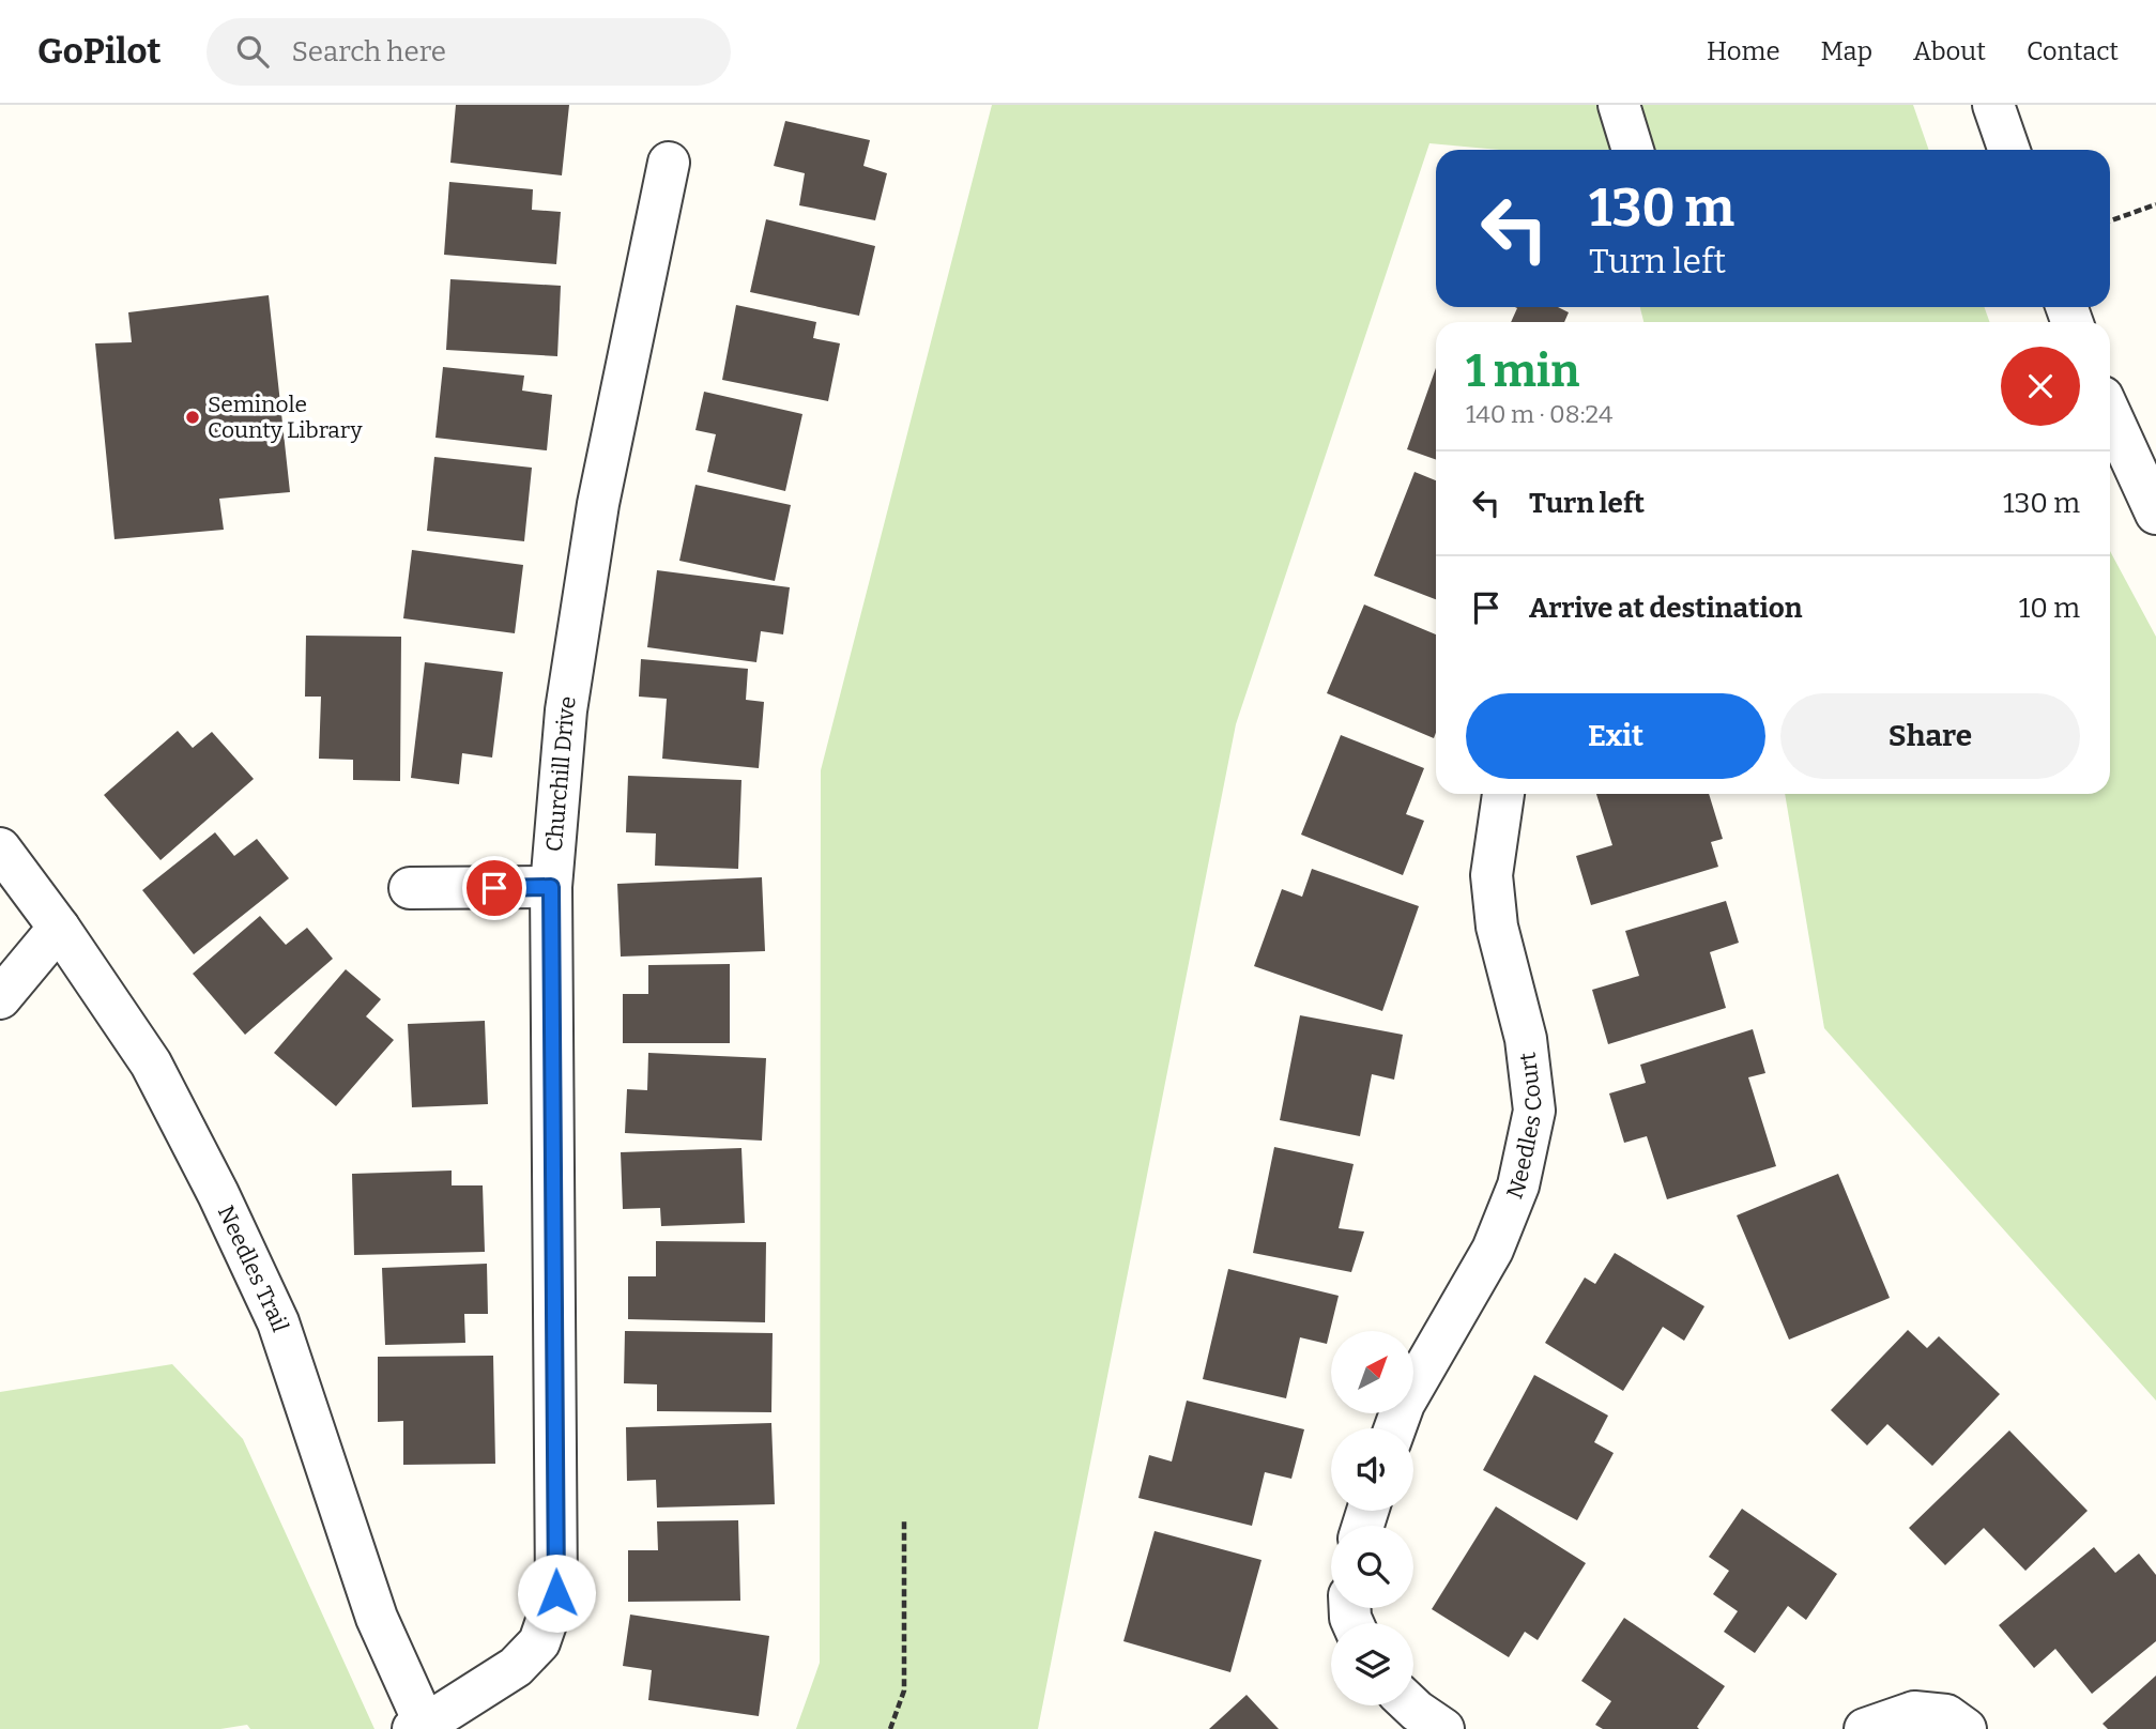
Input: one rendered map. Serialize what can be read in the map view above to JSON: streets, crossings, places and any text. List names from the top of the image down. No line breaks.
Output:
{"streets":{"street":["Churchill Drive","Needles Court","Needles Trail"]},"crossings":[["Churchill Drive","Needles Trail"]],"places":["Seminole County Library"],"north":"top right","page":{"header":"GoPilot","search":"Search here","nav":["Home","Map","About","Contact"],"turn":["130 m","Turn left"],"heading":["1 min","140 m · 08:24"],"list":[{"name":"Turn left","value":"130 m"},{"name":"Arrive at destination","value":"10 m"}],"buttons":["Exit","Share"]}}
